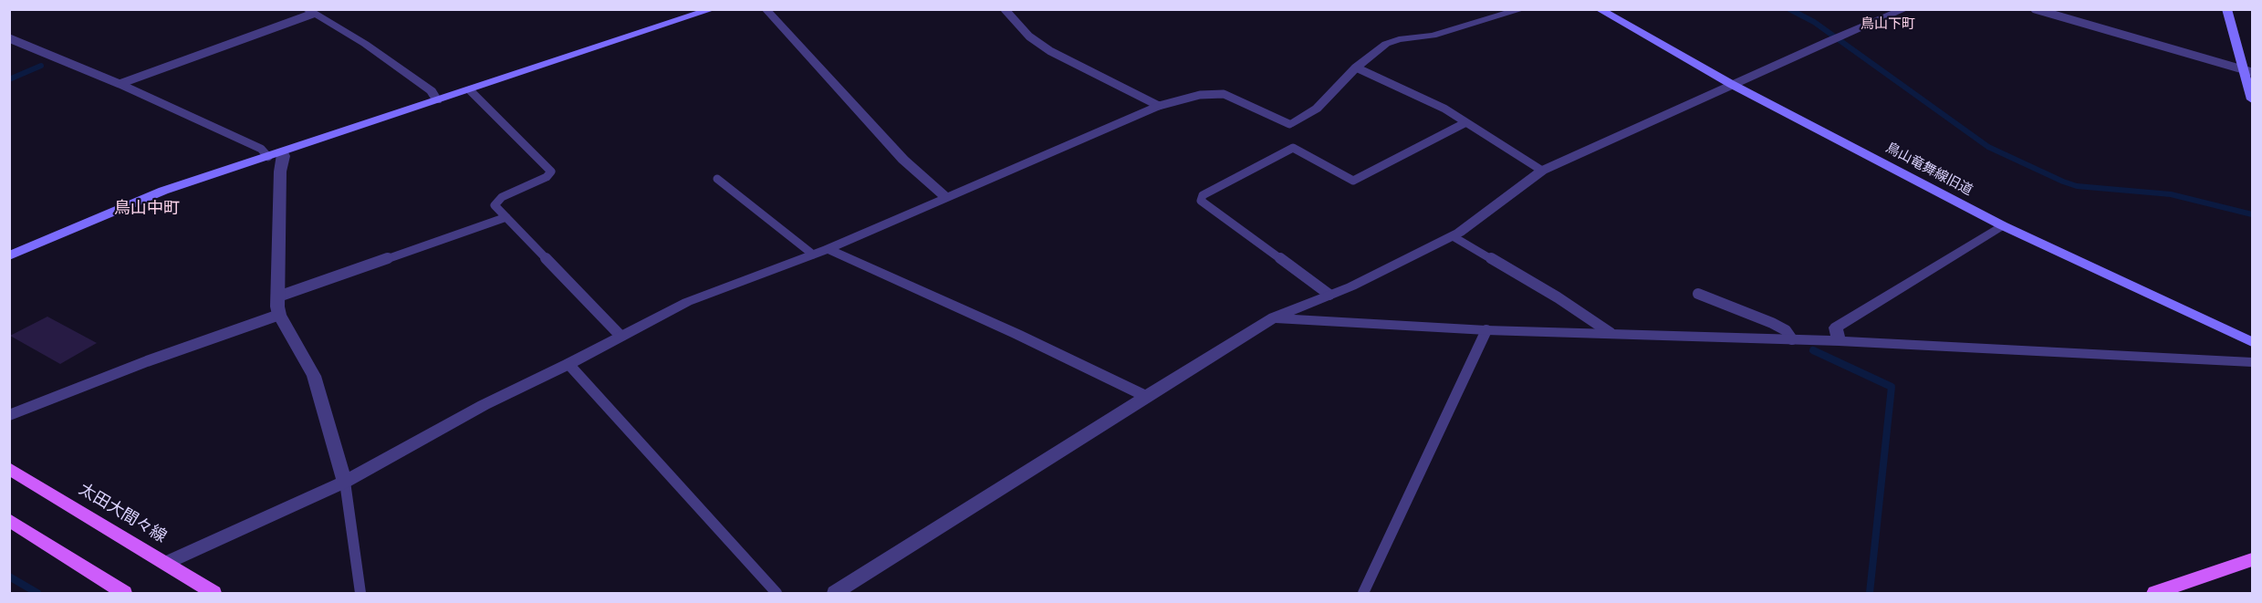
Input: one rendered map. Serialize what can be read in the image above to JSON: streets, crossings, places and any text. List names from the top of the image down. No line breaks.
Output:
{"streets":{"main road":["太田大間々線"],"street":["鳥山竜舞線旧道"]},"districts":["鳥山下町","鳥山中町"]}
